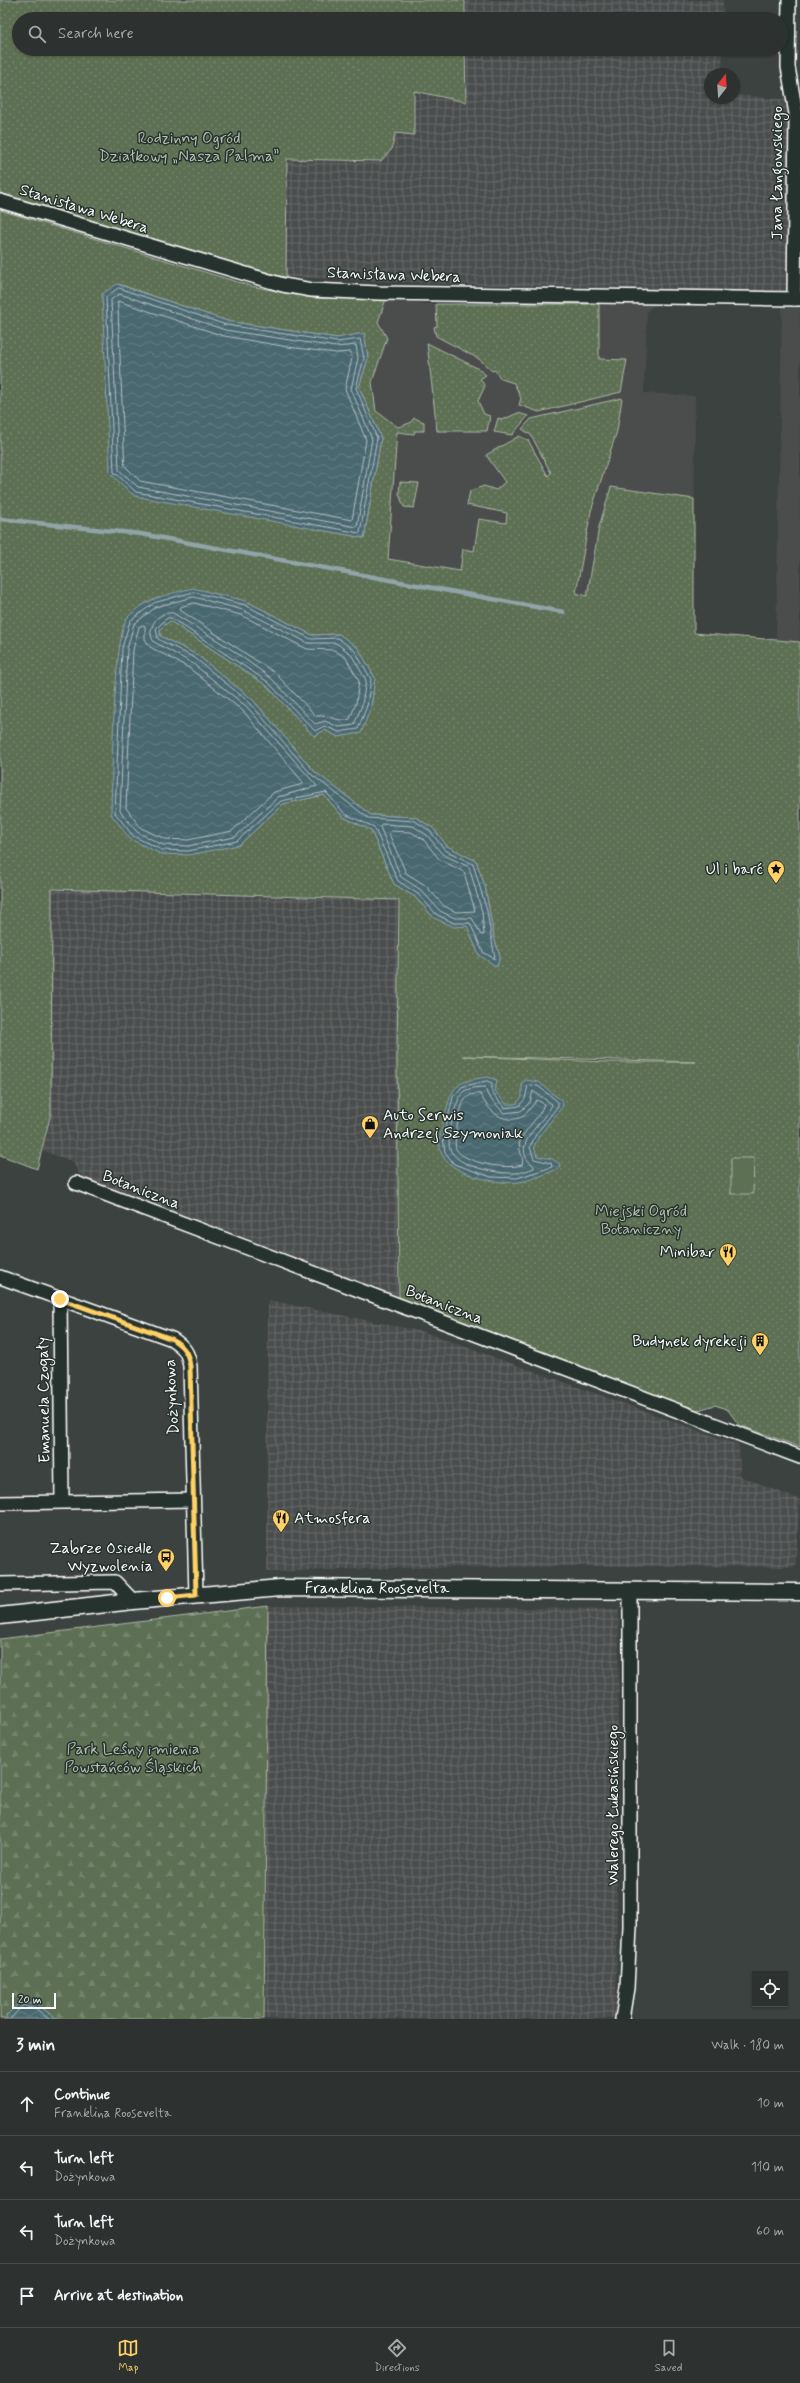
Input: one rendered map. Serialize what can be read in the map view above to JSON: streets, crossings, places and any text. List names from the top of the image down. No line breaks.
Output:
{"streets":{"street":["Jana Łangowskiego","Stanisława Webera","Botaniczna","Dożynkowa","Emanuela Czogały","Franklina Roosevelta","Walerego Łukasińskiego"]},"crossings":[["Jana Łangowskiego","Stanisława Webera"],["Dożynkowa","Emanuela Czogały"],["Dożynkowa","Franklina Roosevelta"],["Franklina Roosevelta","Walerego Łukasińskiego"]],"parks":["Rodzinny Ogród Działkowy „Nasza Palma”","Miejski Ogród Botaniczny","Park Leśny imienia Powstańców Śląskich"],"places":{"place":["Ul i barć"],"shop":["Auto Serwis Andrzej Szymoniak"],"restaurant":["Minibar","Atmosfera"],"building":["Budynek dyrekcji"],"bus stop":["Zabrze Osiedle Wyzwolenia"]},"scale_bar":"20 m","north":"top","page":{"search":"Search here","scale":"20 m","heading":["3 min","Walk · 180 m"],"list":[["Continue","Franklina Roosevelta","10 m"],["Turn left","Dożynkowa","110 m"],["Turn left","Dożynkowa","60 m"],"Arrive at destination"],"nav":["Map","Directions","Saved"]}}
